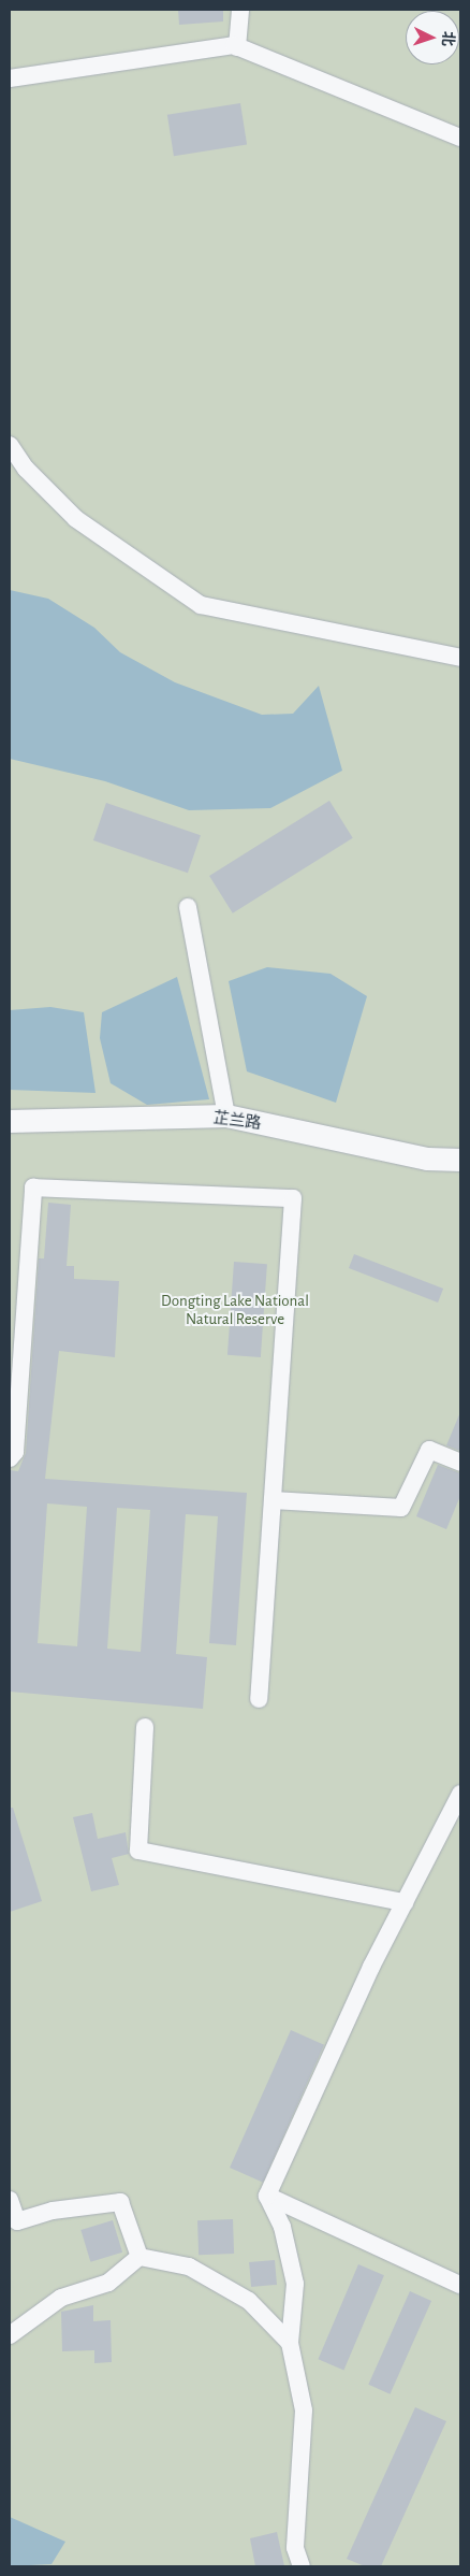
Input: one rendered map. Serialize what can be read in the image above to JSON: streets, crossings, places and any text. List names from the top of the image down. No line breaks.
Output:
{"streets":{"street":["芷兰路"]},"parks":["Dongting Lake National Natural Reserve"],"north":"right"}
